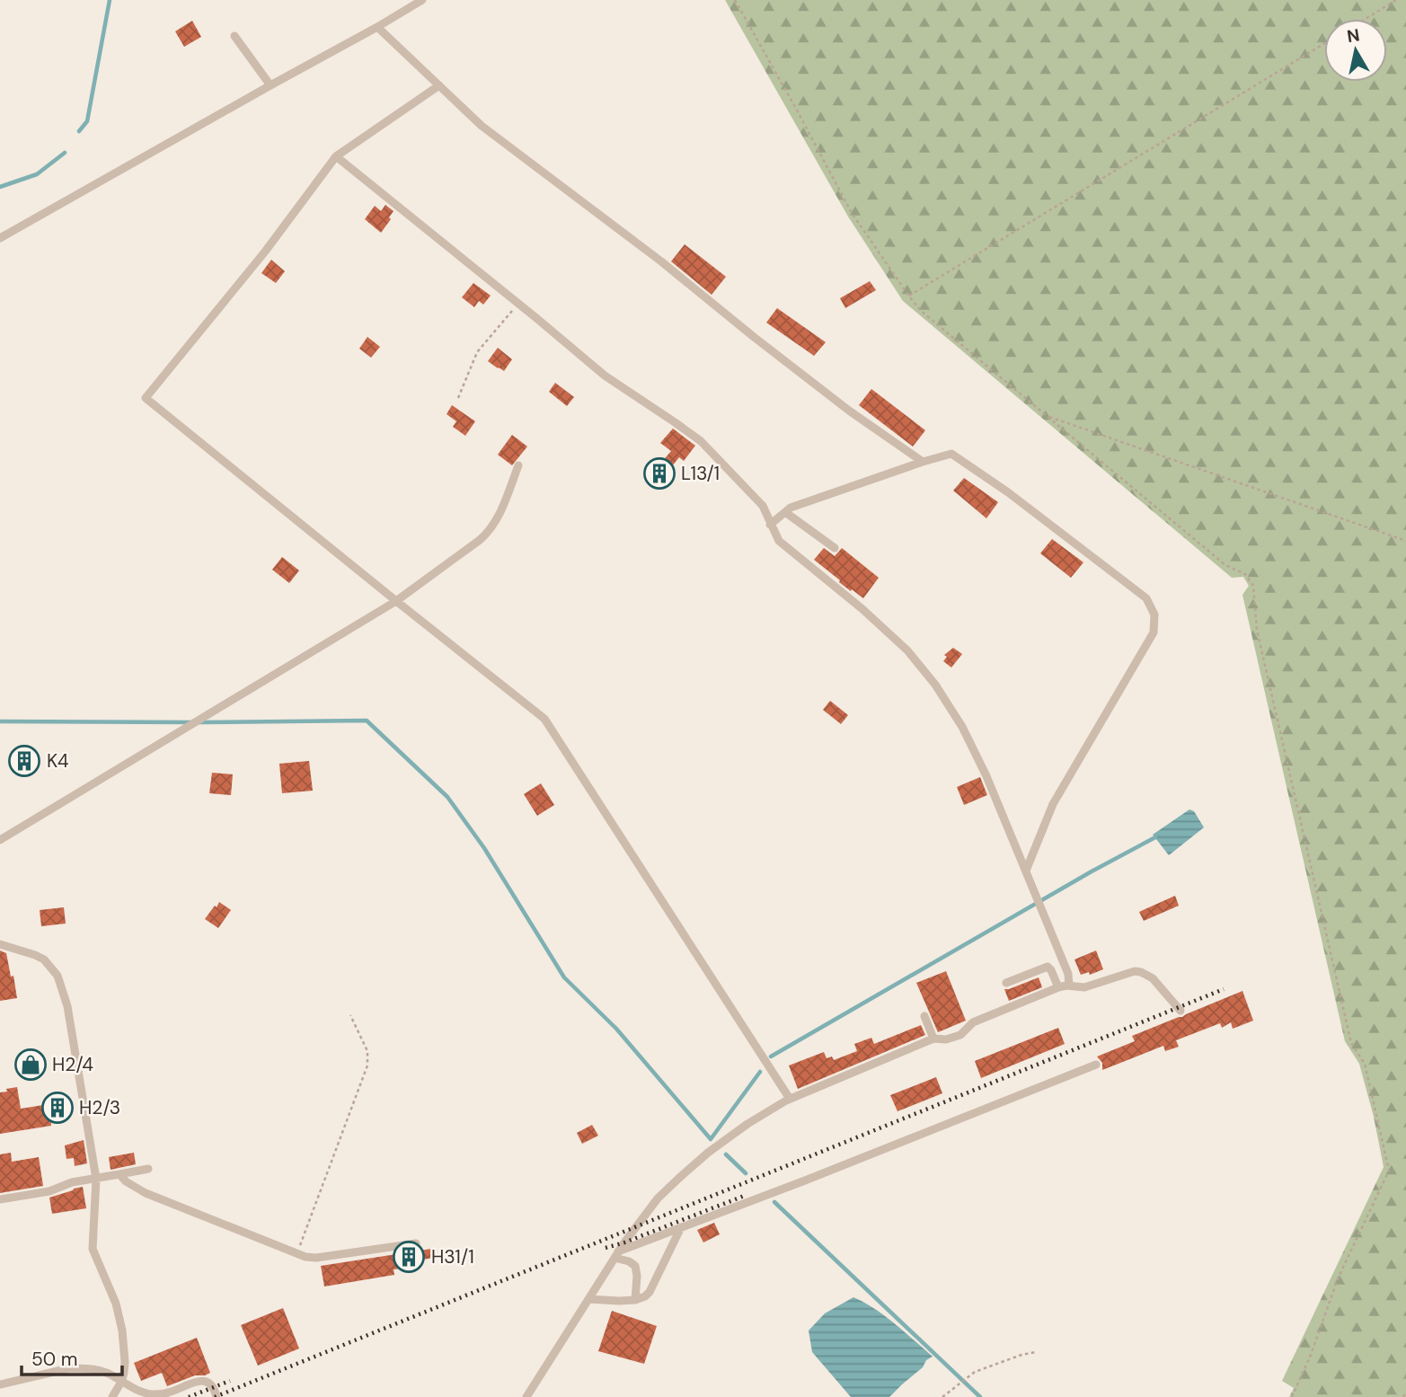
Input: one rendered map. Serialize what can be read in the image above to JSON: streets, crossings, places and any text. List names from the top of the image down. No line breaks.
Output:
{"places":{"building":["L13/1","K4","H2/3","H31/1"],"shop":["H2/4"]},"scale_bar":"50 m","north":"top"}
